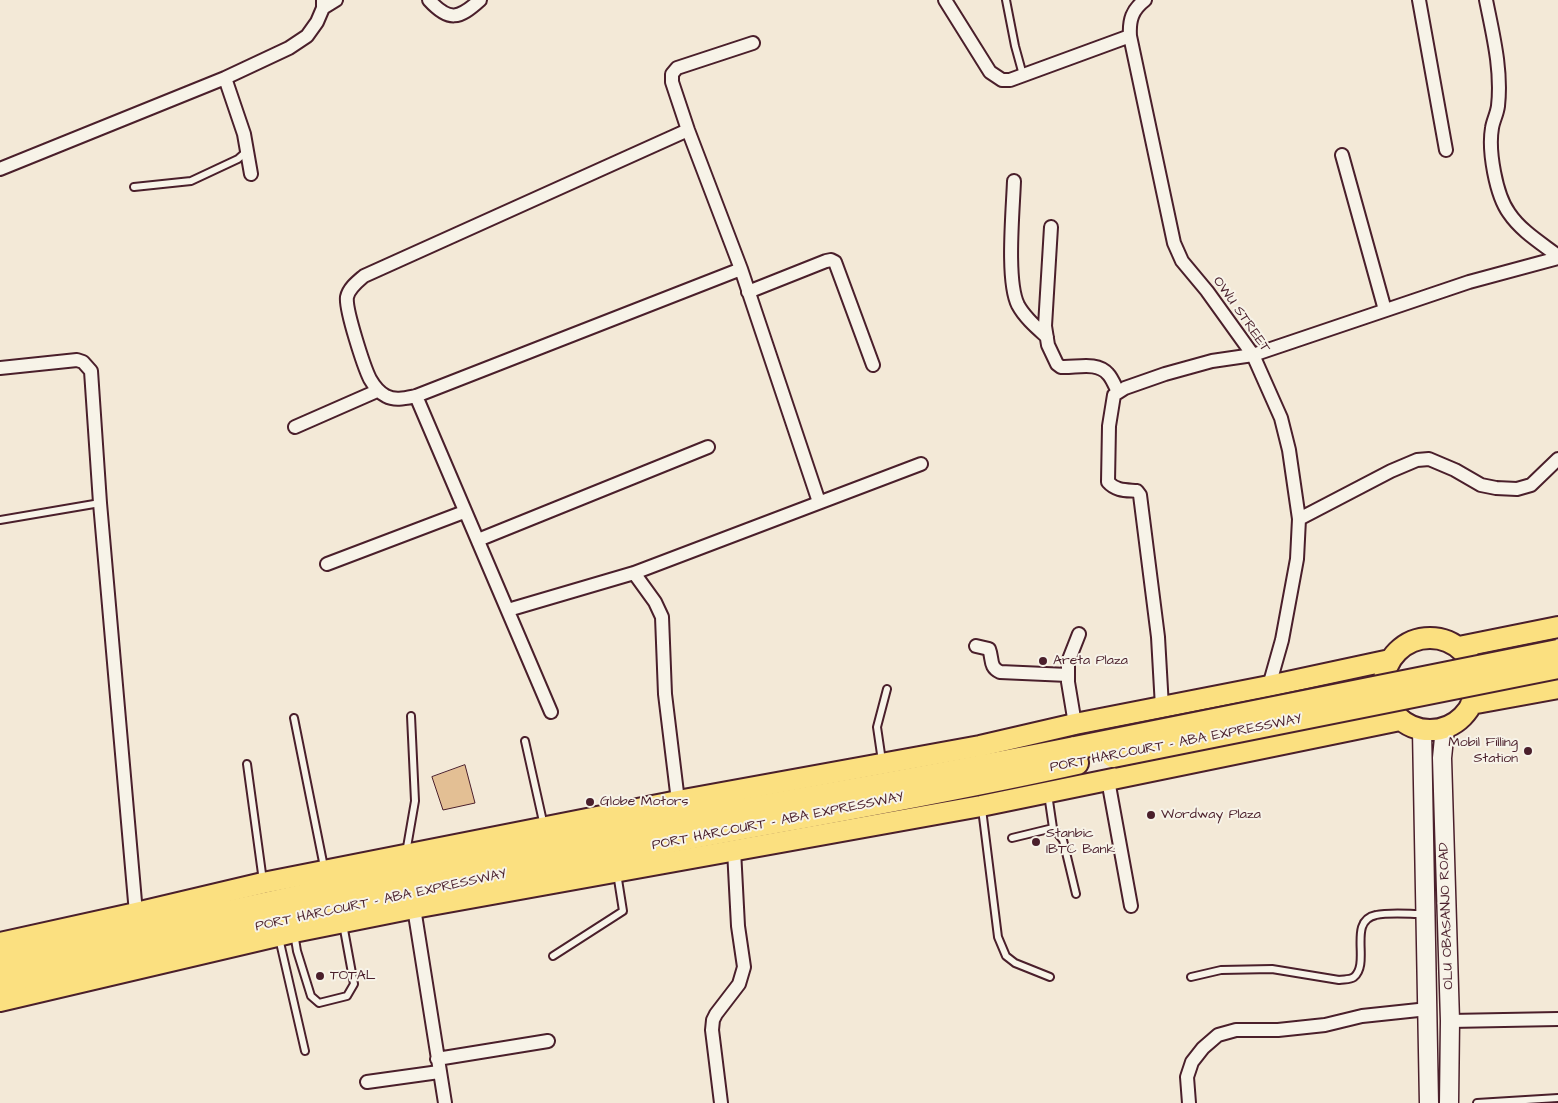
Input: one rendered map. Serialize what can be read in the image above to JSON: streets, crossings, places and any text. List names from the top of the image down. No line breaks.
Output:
{"streets":{"highway":["PORT HARCOURT - ABA EXPRESSWAY"],"main road":["OLU OBASANJO ROAD"],"street":["OWU STREET"]},"places":["Areta Plaza","Mobil Filling Station","Globe Motors","Wordway Plaza","Stanbic IBTC Bank","TOTAL"]}
